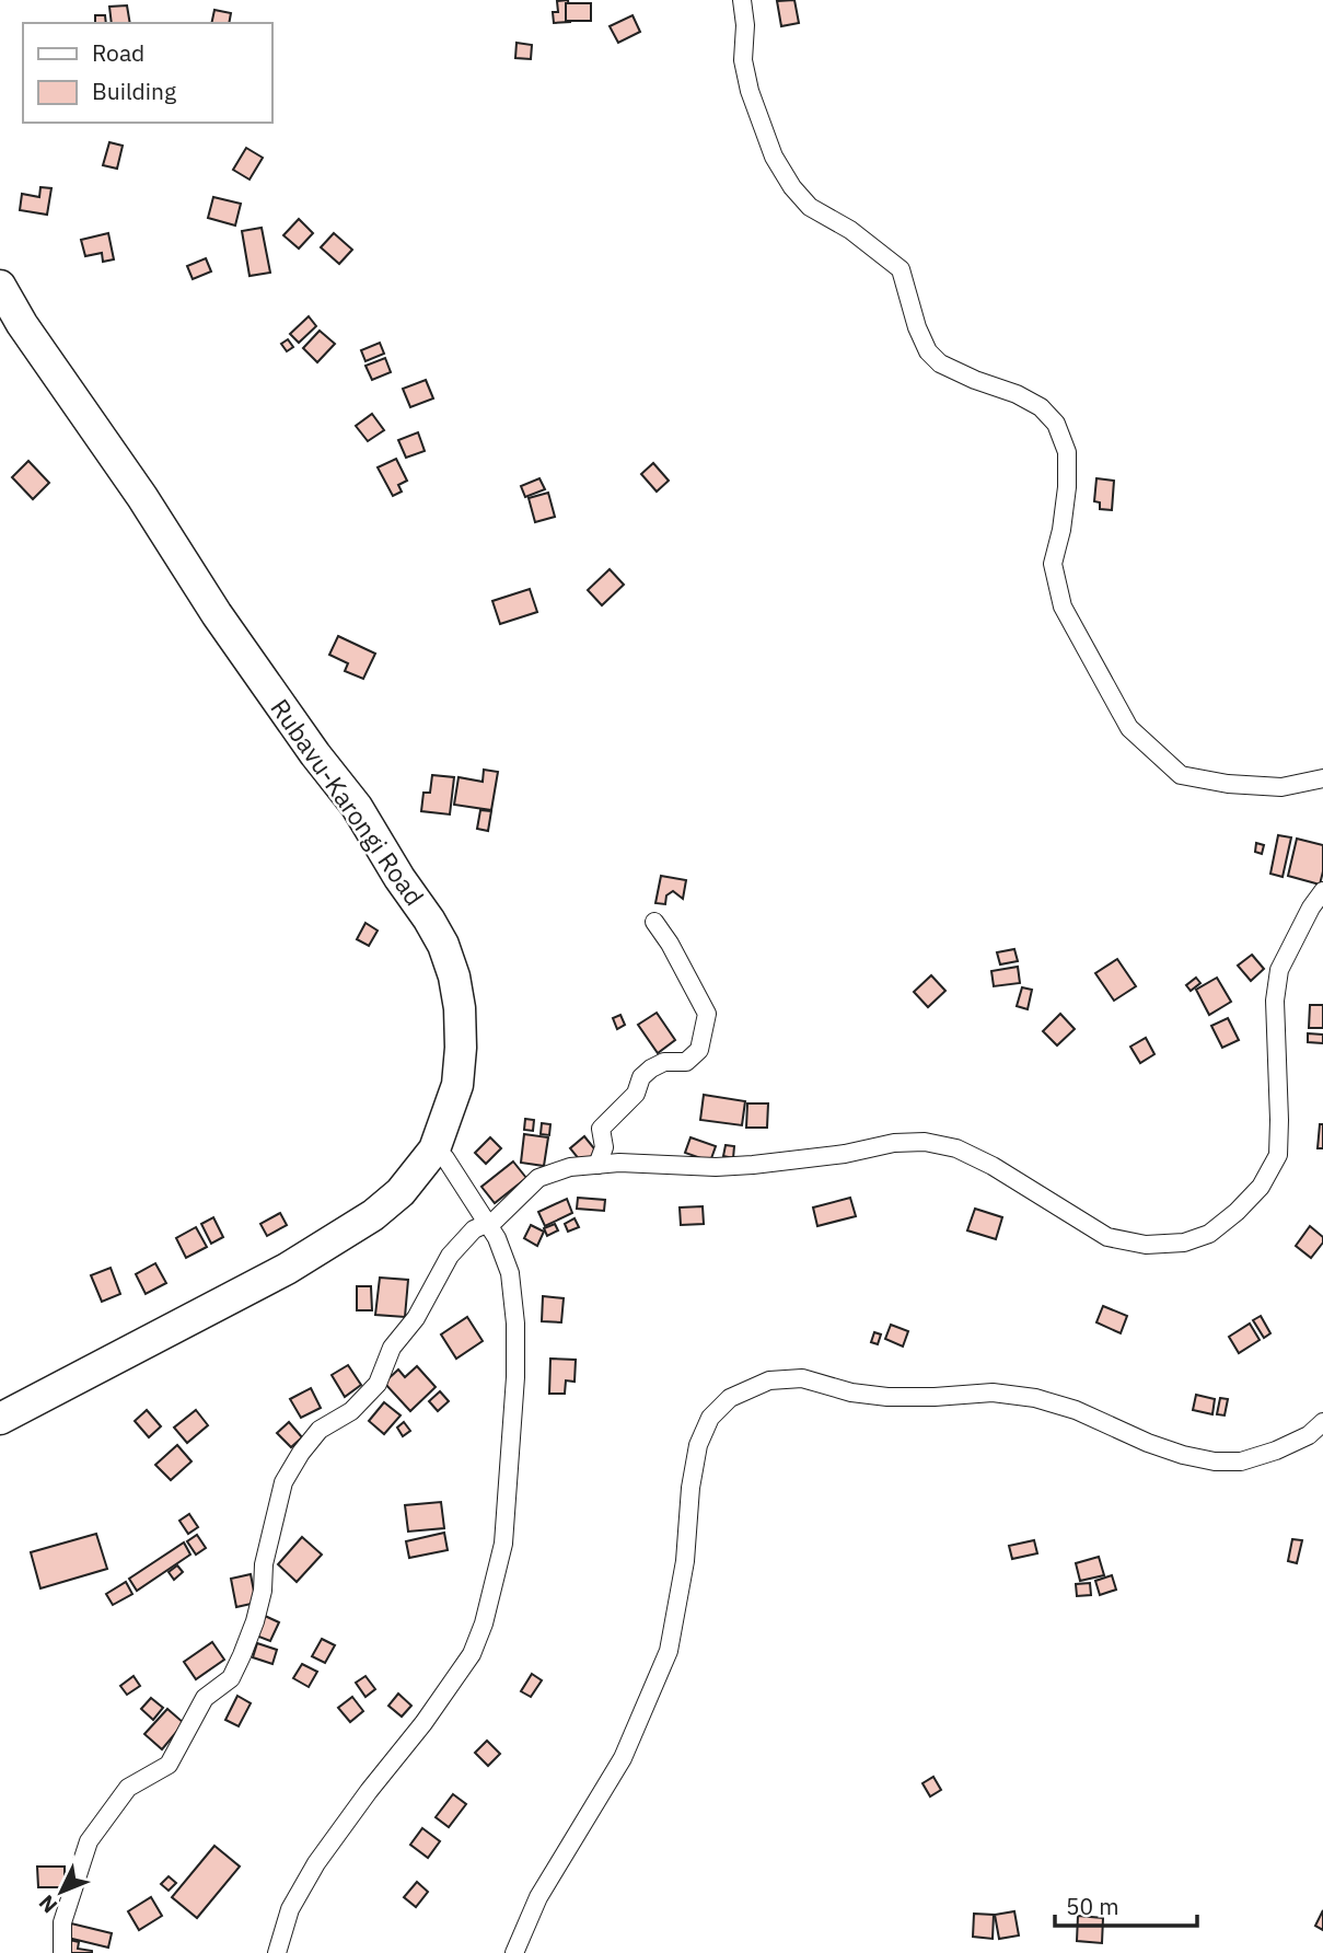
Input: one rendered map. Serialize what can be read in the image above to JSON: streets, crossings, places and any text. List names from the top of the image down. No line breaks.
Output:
{"streets":{"highway":["Rubavu-Karongi Road"]},"legend":["Road","Building"],"scale_bar":"50 m","north":"bottom left"}
